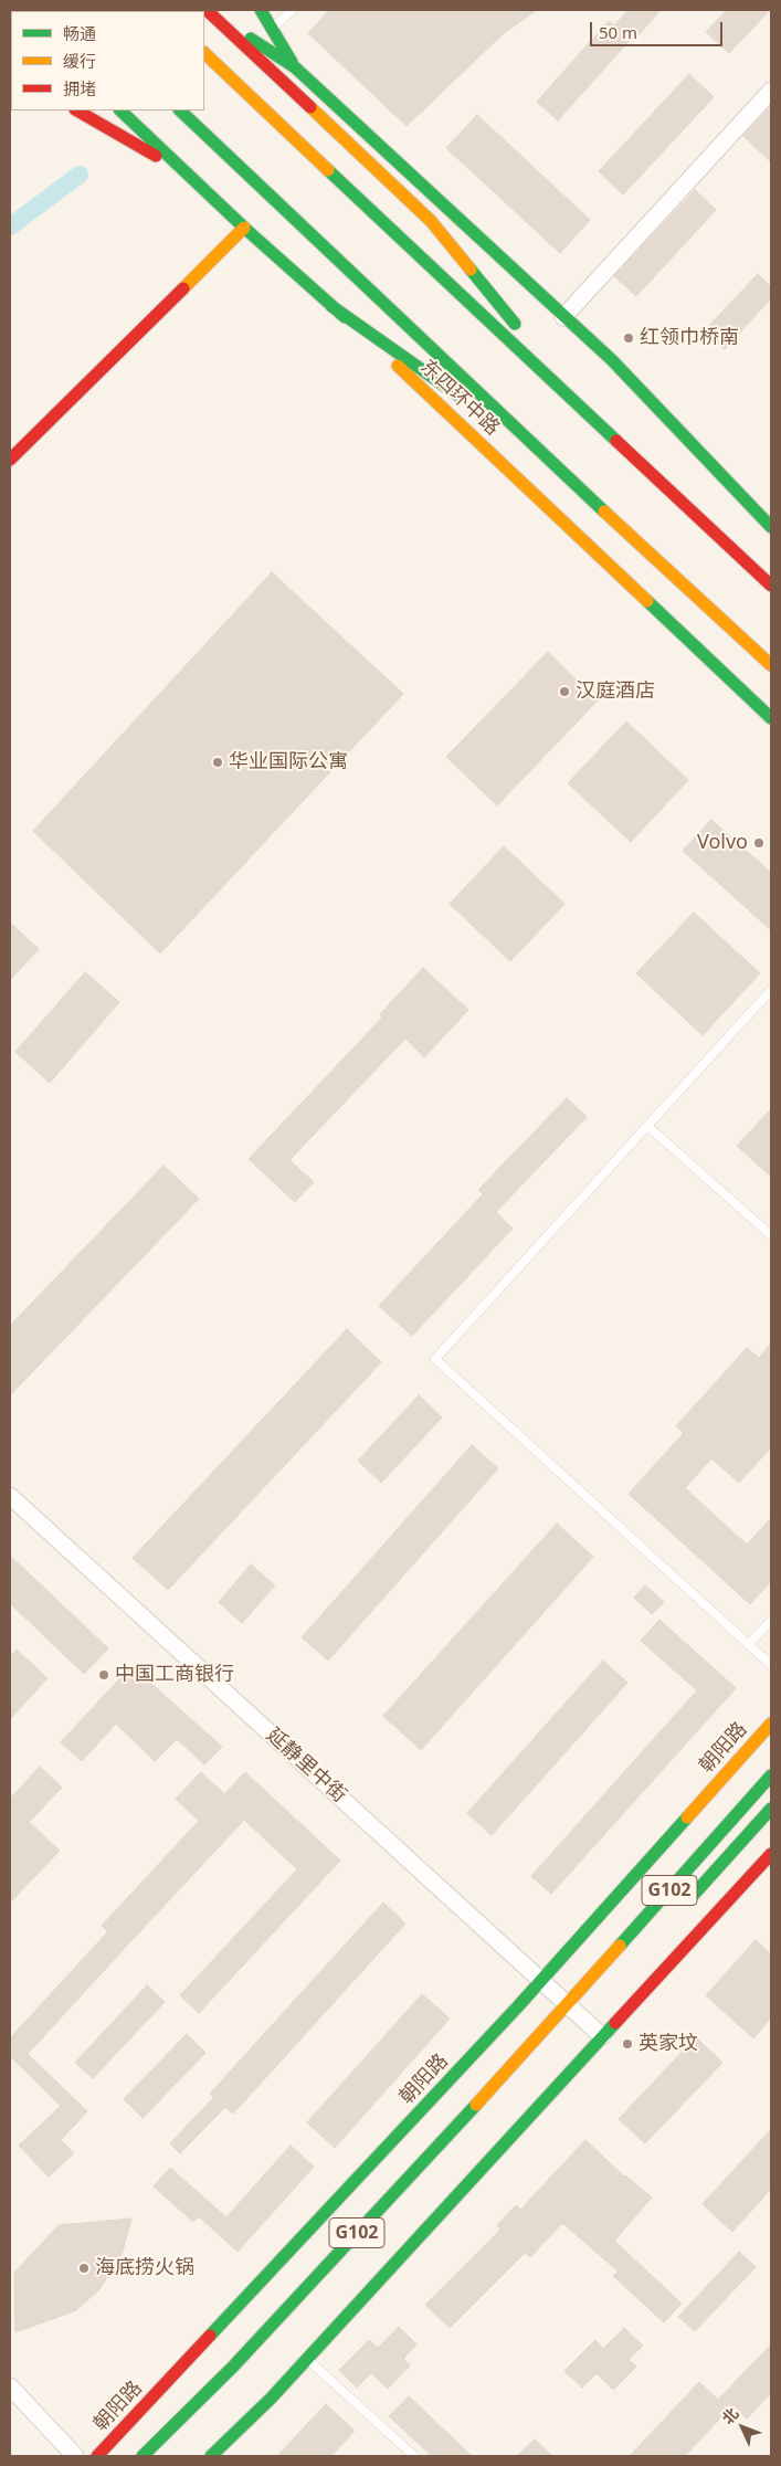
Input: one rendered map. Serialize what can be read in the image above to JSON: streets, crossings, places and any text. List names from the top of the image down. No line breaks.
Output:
{"streets":{"main road":["东四环中路","朝阳路","G102"],"street":["延静里中街"]},"crossings":[["朝阳路","延静里中街"],["延静里中街","G102"]],"places":["红领巾桥南","汉庭酒店","华业国际公寓","Volvo","中国工商银行","英家坟","海底捞火锅"],"legend":["畅通","缓行","拥堵"],"scale_bar":"50 m","north":"top left"}
